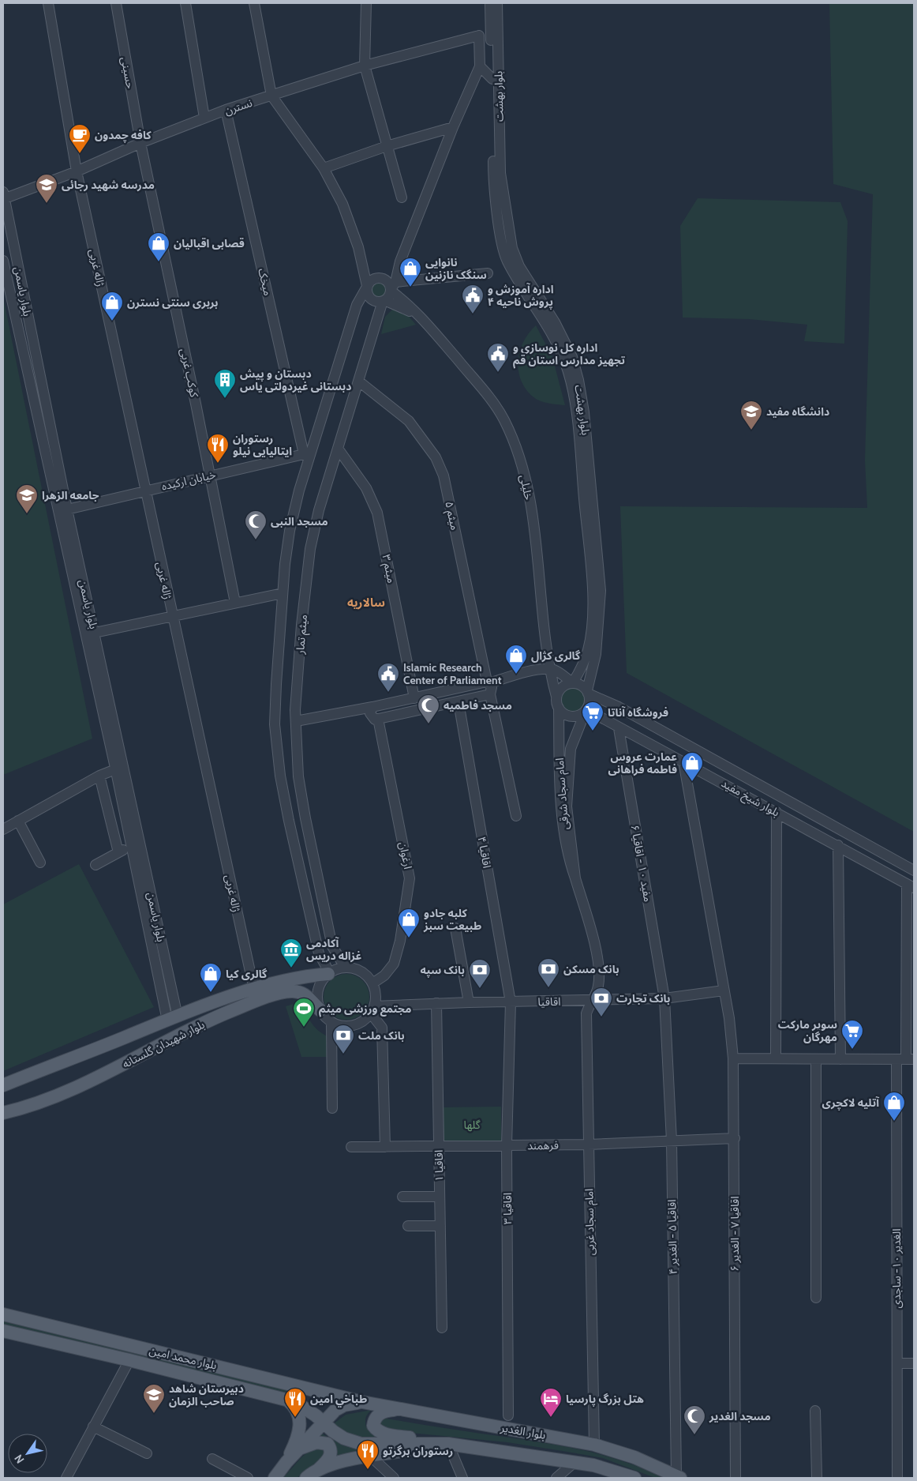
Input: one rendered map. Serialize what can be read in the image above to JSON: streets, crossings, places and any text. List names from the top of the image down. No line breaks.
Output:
{"streets":{"main road":["بلوار شهیدان گلستانه","بلوار محمد امین","بلوار الغدیر"],"street":["حسینی","بلوار بهشت","نسترن","ژاله غربی","میخک","بلوار یاسمن","کوکب غربی","خیابان ارکیده","خلیلی","میثم ۵","میثم ۳","میثم تمار","امام سجاد شرقی","بلوار شیخ مفید","اقاقیا ۴","ارغوان","مفید ۱۰ - اقاقیا ۶","اقاقیا","فرهمند","اقاقیا ۱","اقاقیا ۳","امام سجاد غربی","اقاقیا ۷ - الغدیر ۶","اقاقیا ۵ - الغدیر ۴","الغدیر ۱۰- ساجدی"]},"crossings":[["حسینی","نسترن"],["حسینی","کوکب غربی"],["بلوار بهشت","خلیلی"],["بلوار بهشت","امام سجاد شرقی"],["بلوار بهشت","بلوار شیخ مفید"],["نسترن","ژاله غربی"],["نسترن","میخک"],["نسترن","بلوار یاسمن"],["نسترن","کوکب غربی"],["ژاله غربی","خیابان ارکیده"],["ژاله غربی","بلوار شهیدان گلستانه"],["میخک","خیابان ارکیده"],["میخک","میثم تمار"],["بلوار یاسمن","خیابان ارکیده"],["بلوار یاسمن","بلوار شهیدان گلستانه"],["کوکب غربی","خیابان ارکیده"],["خیابان ارکیده","میثم تمار"],["خلیلی","امام سجاد شرقی"],["خلیلی","بلوار شیخ مفید"],["میثم ۵","میثم تمار"],["میثم ۳","میثم تمار"],["میثم تمار","ارغوان"],["میثم تمار","اقاقیا"],["میثم تمار","بلوار شهیدان گلستانه"],["امام سجاد شرقی","بلوار شیخ مفید"],["امام سجاد شرقی","اقاقیا"],["امام سجاد شرقی","امام سجاد غربی"],["بلوار شیخ مفید","مفید ۱۰ - اقاقیا ۶"],["بلوار شیخ مفید","اقاقیا ۷ - الغدیر ۶"],["بلوار شیخ مفید","الغدیر ۱۰- ساجدی"],["اقاقیا ۴","اقاقیا"],["اقاقیا ۴","اقاقیا ۳"],["ارغوان","اقاقیا"],["ارغوان","بلوار شهیدان گلستانه"],["مفید ۱۰ - اقاقیا ۶","اقاقیا"],["مفید ۱۰ - اقاقیا ۶","اقاقیا ۵ - الغدیر ۴"],["اقاقیا","بلوار شهیدان گلستانه"],["اقاقیا","اقاقیا ۱"],["اقاقیا","اقاقیا ۳"],["اقاقیا","امام سجاد غربی"],["اقاقیا","اقاقیا ۷ - الغدیر ۶"],["اقاقیا","اقاقیا ۵ - الغدیر ۴"],["فرهمند","اقاقیا ۱"],["فرهمند","اقاقیا ۳"],["فرهمند","امام سجاد غربی"],["فرهمند","اقاقیا ۷ - الغدیر ۶"],["فرهمند","اقاقیا ۵ - الغدیر ۴"],["امام سجاد غربی","بلوار الغدیر"],["اقاقیا ۵ - الغدیر ۴","بلوار الغدیر"],["بلوار محمد امین","بلوار الغدیر"]],"districts":["سالاریه"],"parks":["گلها"],"places":{"cafe":["کافه چمدون"],"school or university":["مدرسه شهید رجائی","دانشگاه مفید","جامعه الزهرا","دبیرستان شاهد صاحب الزمان"],"shop":["قصابی اقبالیان","نانوایی سنگک نازنین","بربری سنتی نسترن","گالری کژال","عمارت عروس فاطمه فراهانی","کلبه جادو طبیعت سبز","گالری کیا","آتلیه لاکچری"],"public building":["اداره آموزش و پروش ناحیه ۴","اداره کل نوسازی و تجهیز مدارس استان قم","Islamic Research Center of Parliament"],"building":["دبستان و پیش دبستانی غیردولتی یاس"],"restaurant":["رستوران ایتالیایی نیلو","طباخي امين","رستوران برگرتو"],"mosque":["مسجد النبی","مسجد فاطمیه","مسجد الغدیر"],"supermarket":["فروشگاه آناتا","سوپر مارکت مهرگان"],"museum":["آکادمی غزاله دریس"],"bank":["بانک مسکن","بانک سپه","بانک تجارت","بانک ملت"],"sports":["مجتمع ورزشی میثم"],"hotel":["هتل بزرگ پارسیا"]},"north":"bottom left"}
